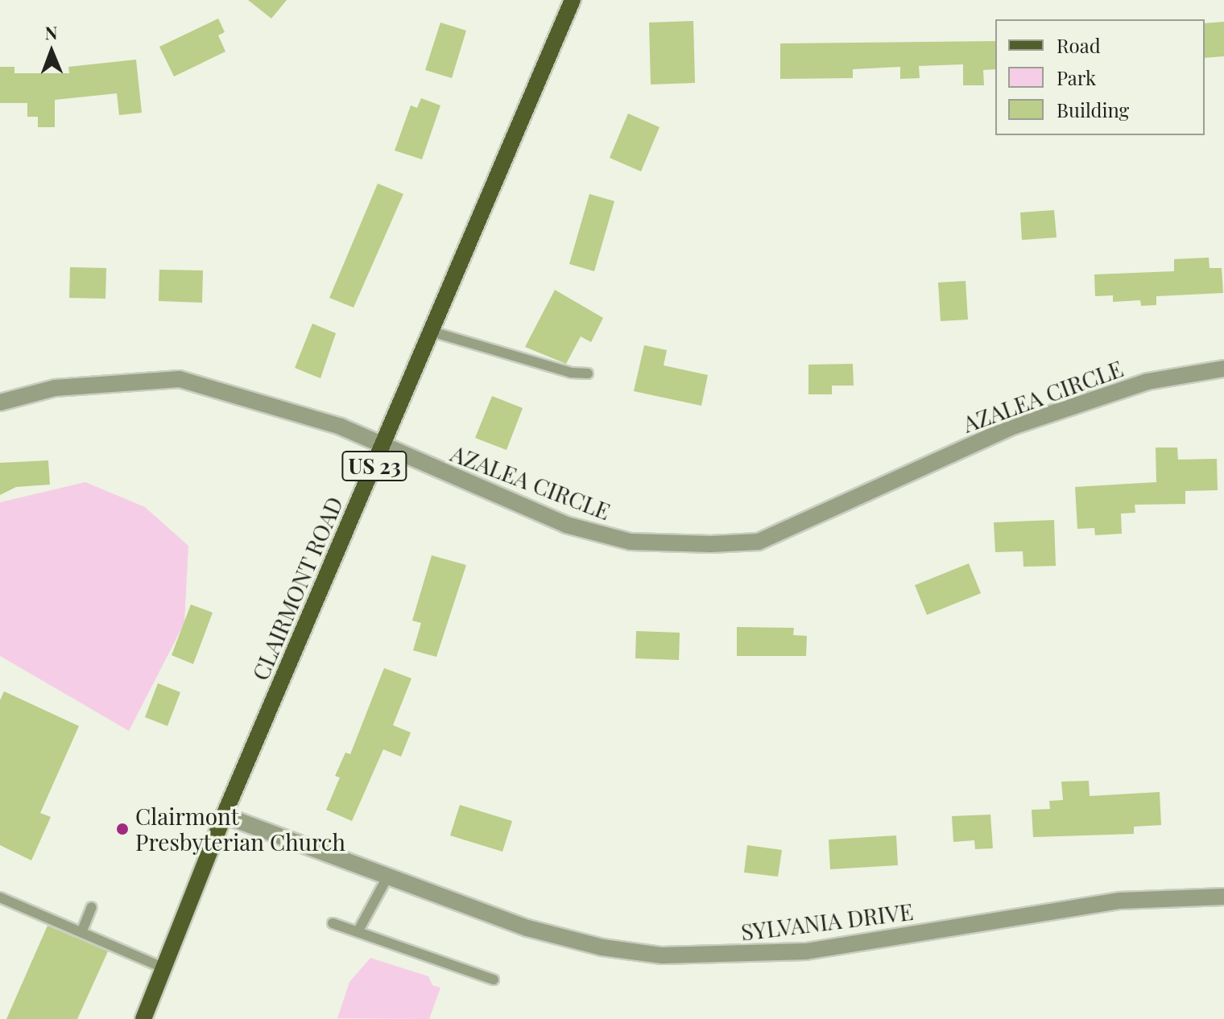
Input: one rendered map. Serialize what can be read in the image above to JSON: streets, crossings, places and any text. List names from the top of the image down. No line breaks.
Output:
{"streets":{"main road":["US 23","CLAIRMONT ROAD"],"street":["AZALEA CIRCLE","SYLVANIA DRIVE"]},"crossings":[["AZALEA CIRCLE","CLAIRMONT ROAD"],["CLAIRMONT ROAD","SYLVANIA DRIVE"]],"places":["Clairmont Presbyterian Church"],"legend":["Road","Park","Building"],"north":"top"}
